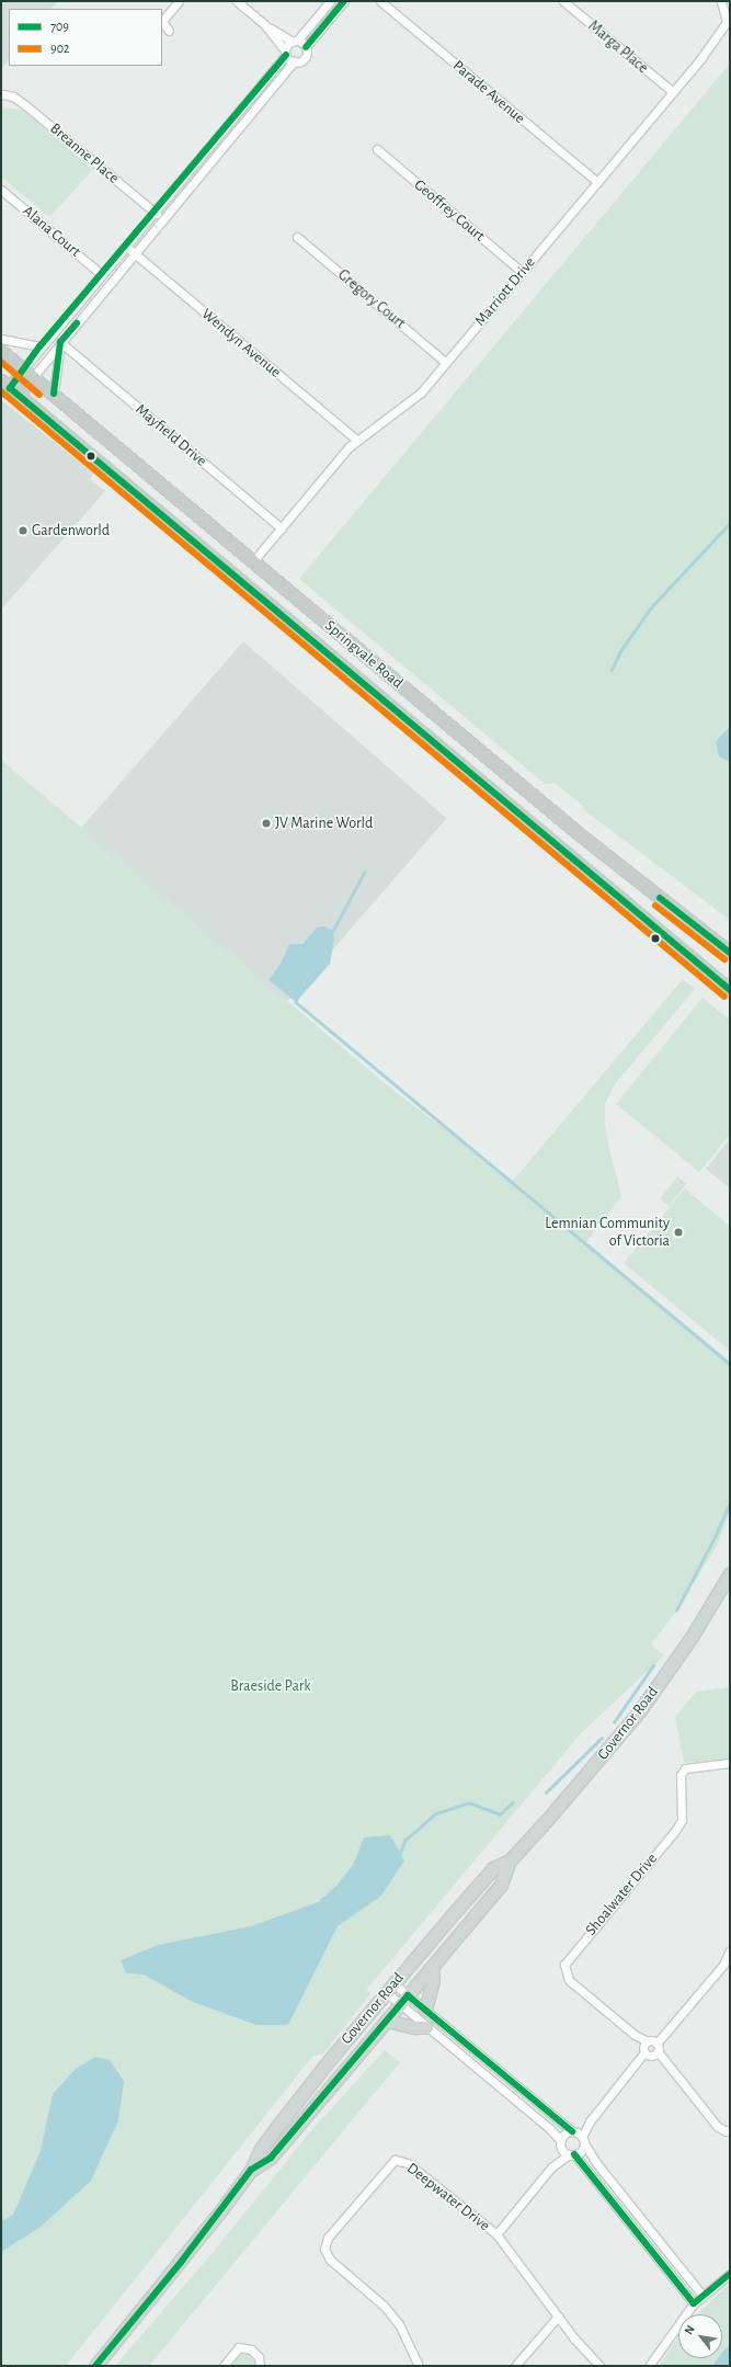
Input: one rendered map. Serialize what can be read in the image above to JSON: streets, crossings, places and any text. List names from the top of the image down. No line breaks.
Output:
{"streets":{"highway":["Springvale Road"],"main road":["Governor Road"],"street":["Marga Place","Parade Avenue","Breanne Place","Geoffrey Court","Alana Court","Marriott Drive","Gregory Court","Wendyn Avenue","Mayfield Drive","Shoalwater Drive","Deepwater Drive"]},"crossings":[["Marga Place","Marriott Drive"],["Parade Avenue","Marriott Drive"],["Geoffrey Court","Marriott Drive"],["Marriott Drive","Gregory Court"],["Marriott Drive","Wendyn Avenue"],["Marriott Drive","Mayfield Drive"],["Marriott Drive","Springvale Road"]],"parks":["Braeside Park"],"places":["Gardenworld","JV Marine World","Lemnian Community of Victoria"],"lines":["transit line 709","transit line 902"],"legend":["709","902"],"north":"top left"}
